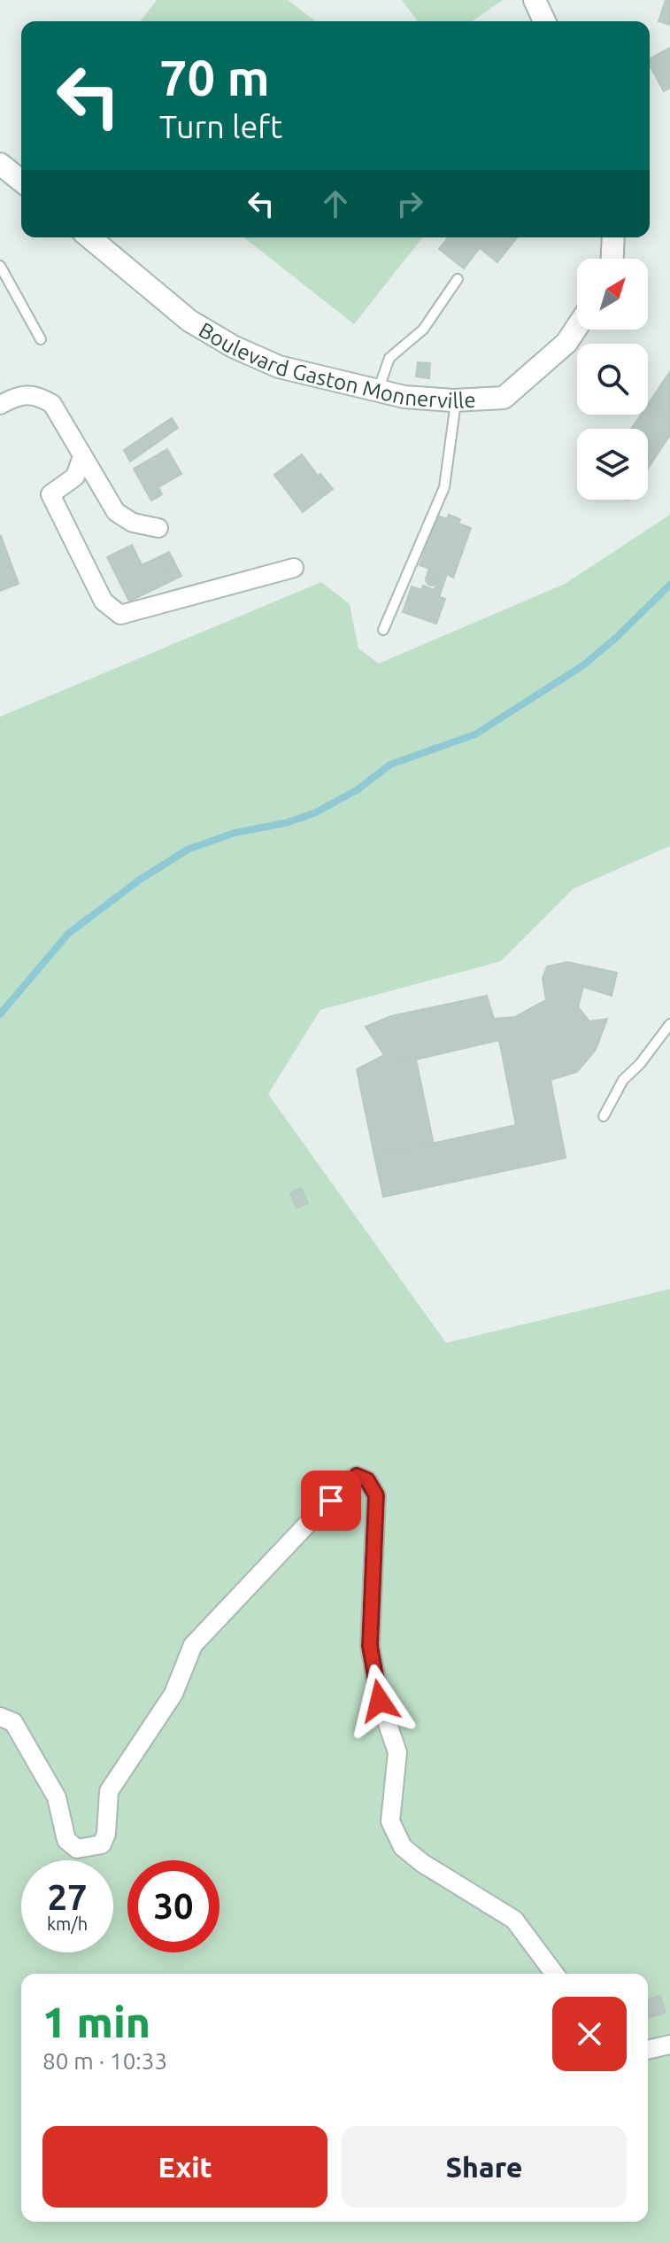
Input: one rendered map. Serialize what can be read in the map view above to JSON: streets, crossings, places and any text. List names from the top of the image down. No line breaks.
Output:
{"streets":{"street":["Boulevard Gaston Monnerville"]},"north":"top right","page":{"turn":["70 m","Turn left"],"speed":"27 km/h","limit":"30","heading":["1 min","80 m · 10:33"],"buttons":["Exit","Share"]}}
